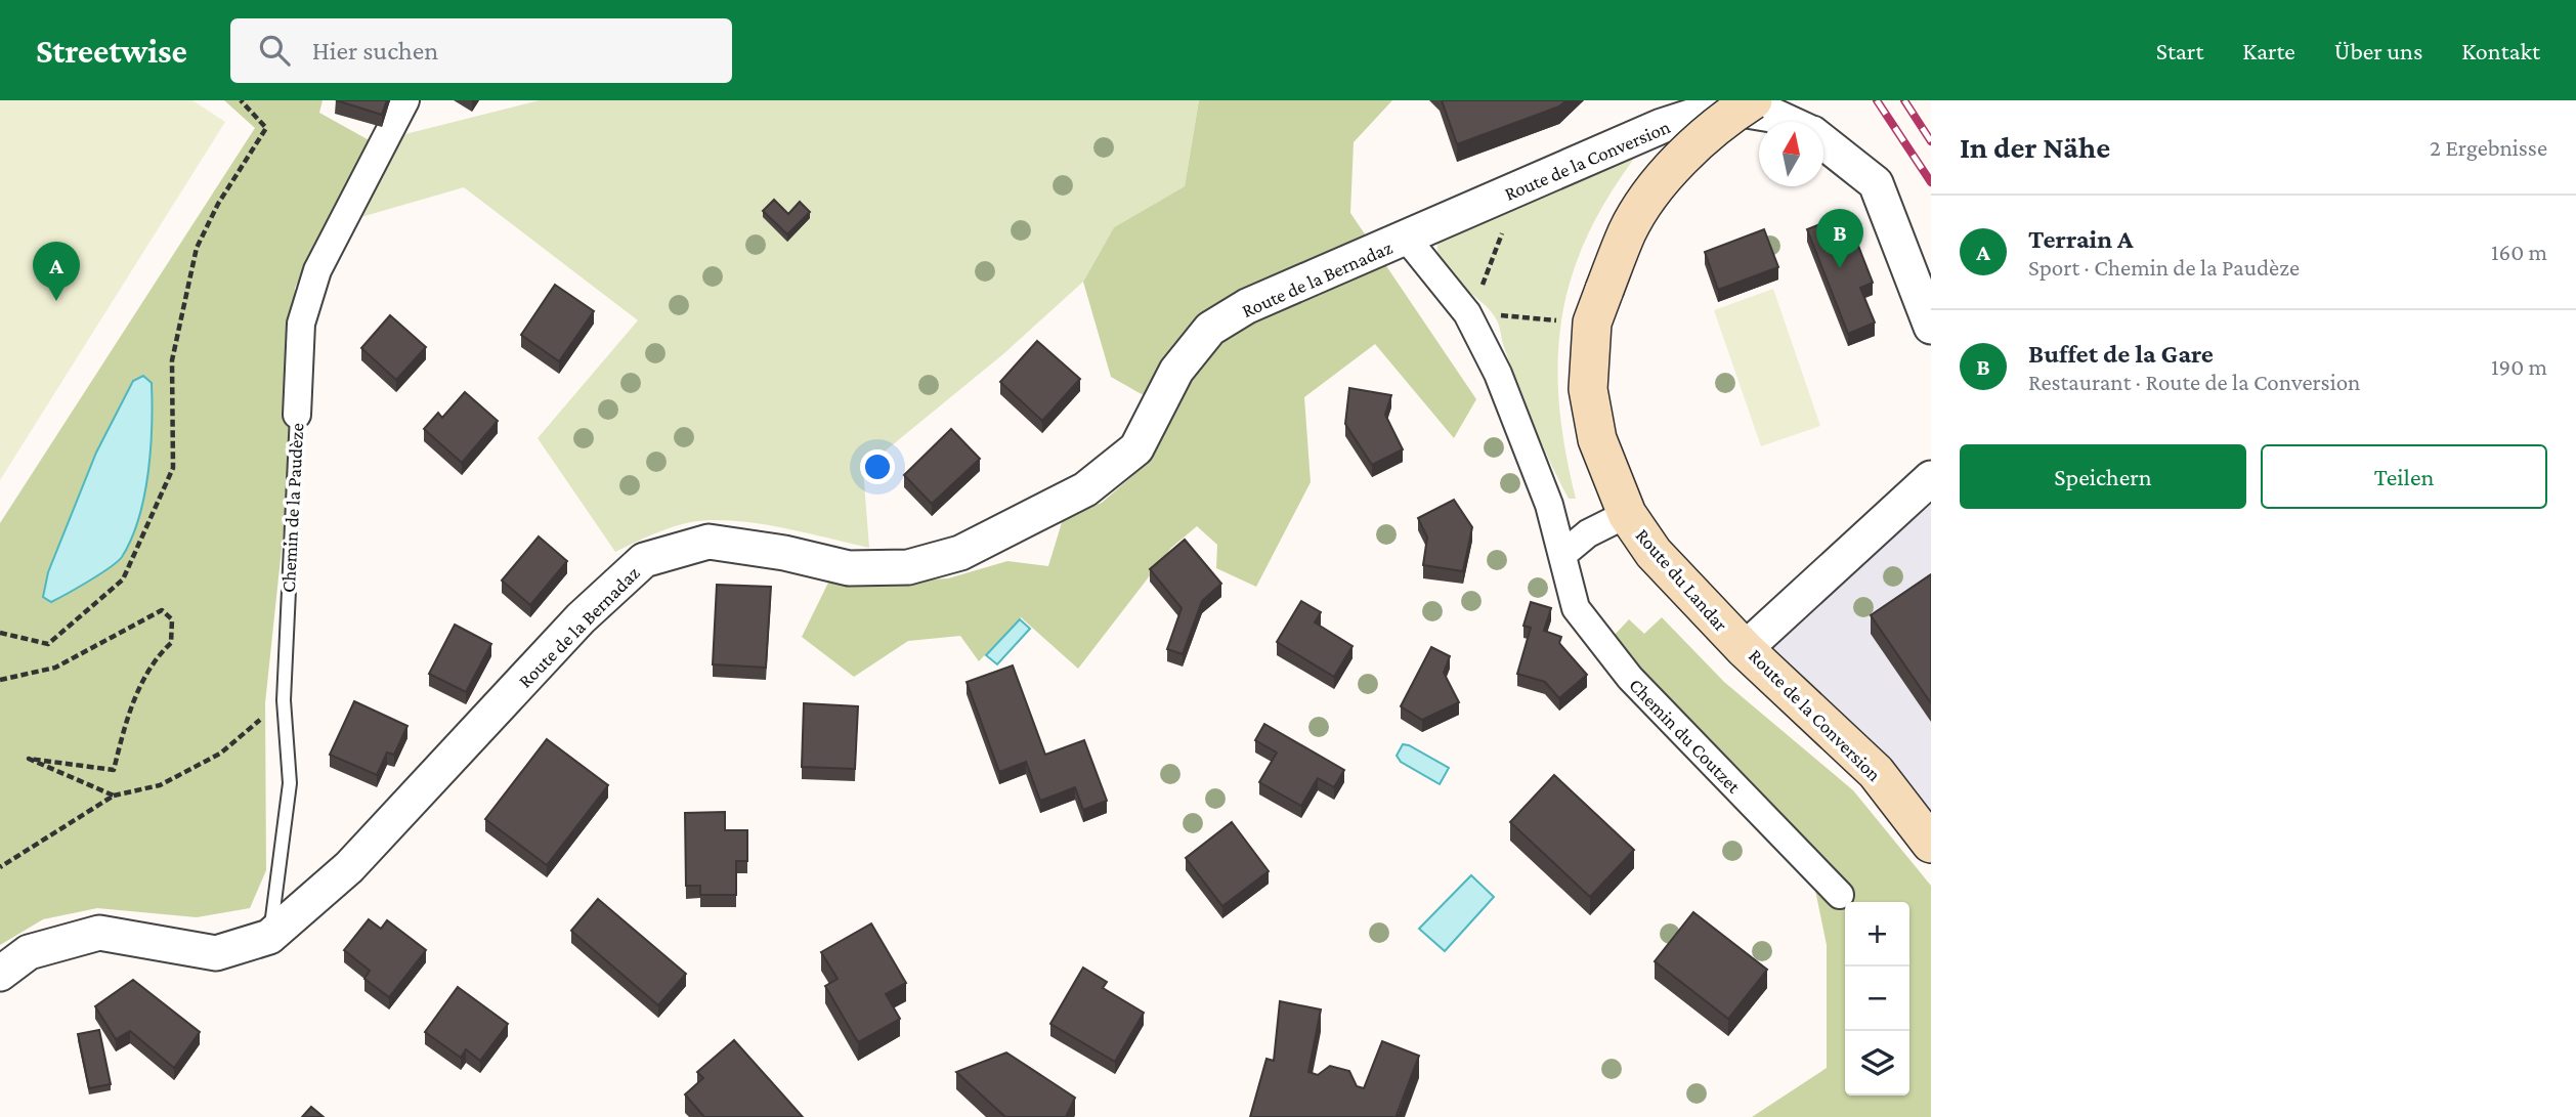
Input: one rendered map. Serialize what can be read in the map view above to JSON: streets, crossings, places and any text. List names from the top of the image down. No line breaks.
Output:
{"streets":{"main road":["Route de la Conversion","Route du Landar"],"street":["Route de la Bernadaz","Chemin de la Paudèze","Chemin du Coutzet"]},"crossings":[["Route de la Conversion","Route de la Bernadaz"],["Route de la Conversion","Route du Landar"],["Route de la Conversion","Chemin du Coutzet"],["Route de la Bernadaz","Chemin de la Paudèze"],["Route de la Bernadaz","Chemin du Coutzet"]],"north":"top","page":{"header":"Streetwise","search":"Hier suchen","nav":["Start","Karte","Über uns","Kontakt"],"heading":["In der Nähe","2 Ergebnisse"],"list":[{"mark":"A","name":"Terrain A","note":"Sport · Chemin de la Paudèze","value":"160 m"},{"mark":"B","name":"Buffet de la Gare","note":"Restaurant · Route de la Conversion","value":"190 m"}],"pins":["B","A"],"buttons":["Speichern","Teilen"],"map_buttons":["+","−"]}}
